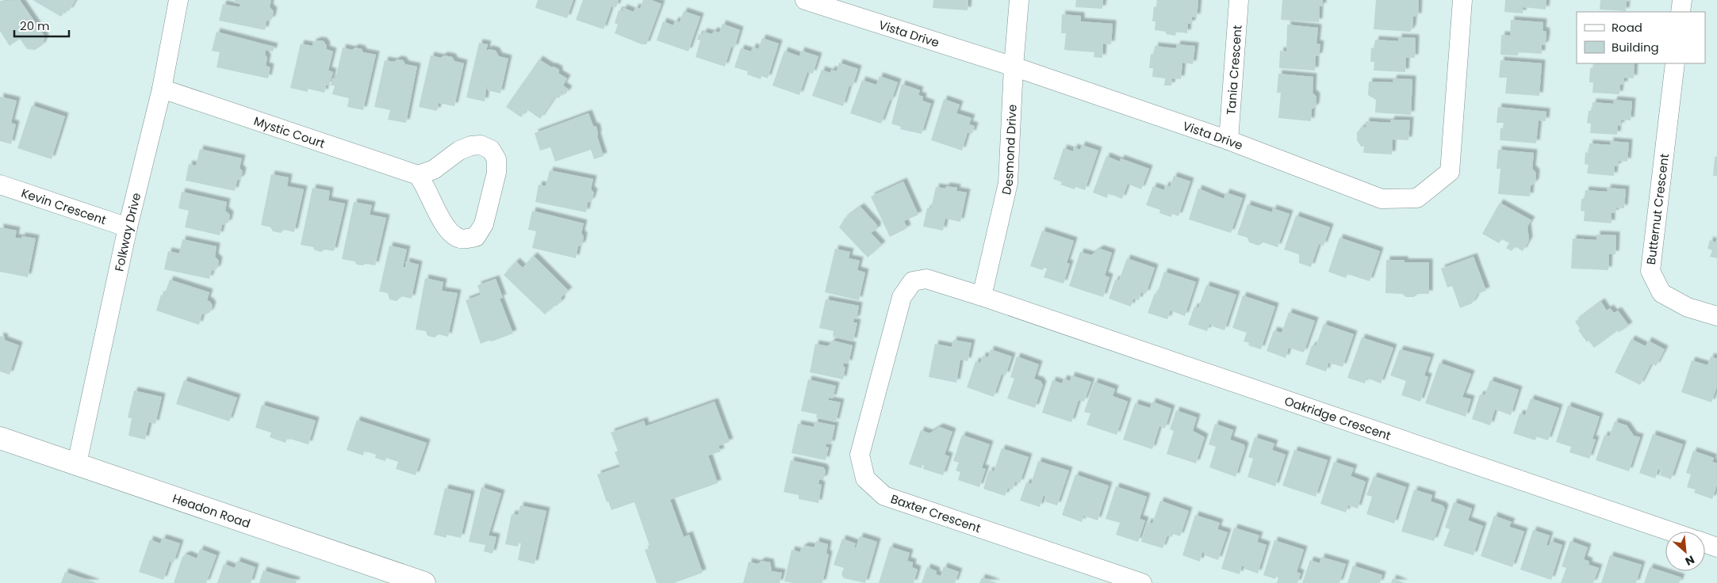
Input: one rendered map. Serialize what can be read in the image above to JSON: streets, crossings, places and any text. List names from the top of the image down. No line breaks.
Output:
{"streets":{"street":["Vista Drive","Tania Crescent","Mystic Court","Desmond Drive","Kevin Crescent","Butternut Crescent","Folkway Drive","Oakridge Crescent","Headon Road","Baxter Crescent"]},"crossings":[["Vista Drive","Tania Crescent"],["Vista Drive","Desmond Drive"],["Mystic Court","Folkway Drive"],["Desmond Drive","Oakridge Crescent"],["Desmond Drive","Baxter Crescent"],["Kevin Crescent","Folkway Drive"],["Folkway Drive","Headon Road"],["Oakridge Crescent","Baxter Crescent"]],"legend":["Road","Building"],"scale_bar":"20 m","north":"bottom right"}
